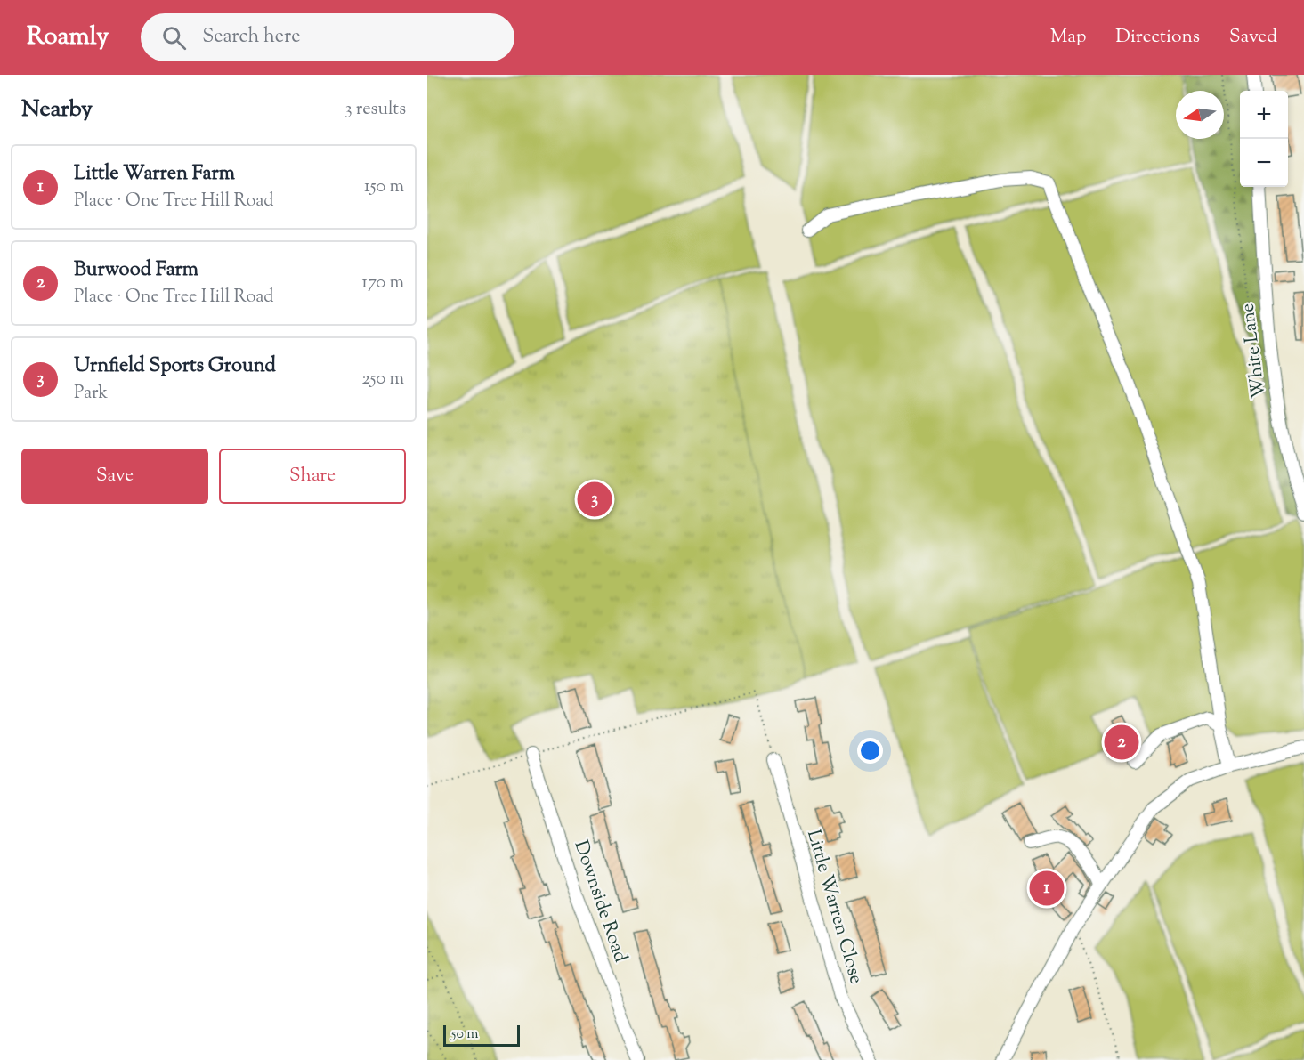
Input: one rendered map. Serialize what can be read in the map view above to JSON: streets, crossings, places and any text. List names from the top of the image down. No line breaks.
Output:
{"streets":{"street":["White Lane","Downside Road","Little Warren Close"]},"scale_bar":"50 m","north":"left","page":{"header":"Roamly","search":"Search here","nav":["Map","Directions","Saved"],"heading":["Nearby","3 results"],"map_buttons":["+","−"],"list":[{"mark":"1","name":"Little Warren Farm","note":"Place · One Tree Hill Road","value":"150 m"},{"mark":"2","name":"Burwood Farm","note":"Place · One Tree Hill Road","value":"170 m"},{"mark":"3","name":"Urnfield Sports Ground","note":"Park","value":"250 m"}],"buttons":["Save","Share"],"pins":["3","2","1"],"scale":"50 m"}}
